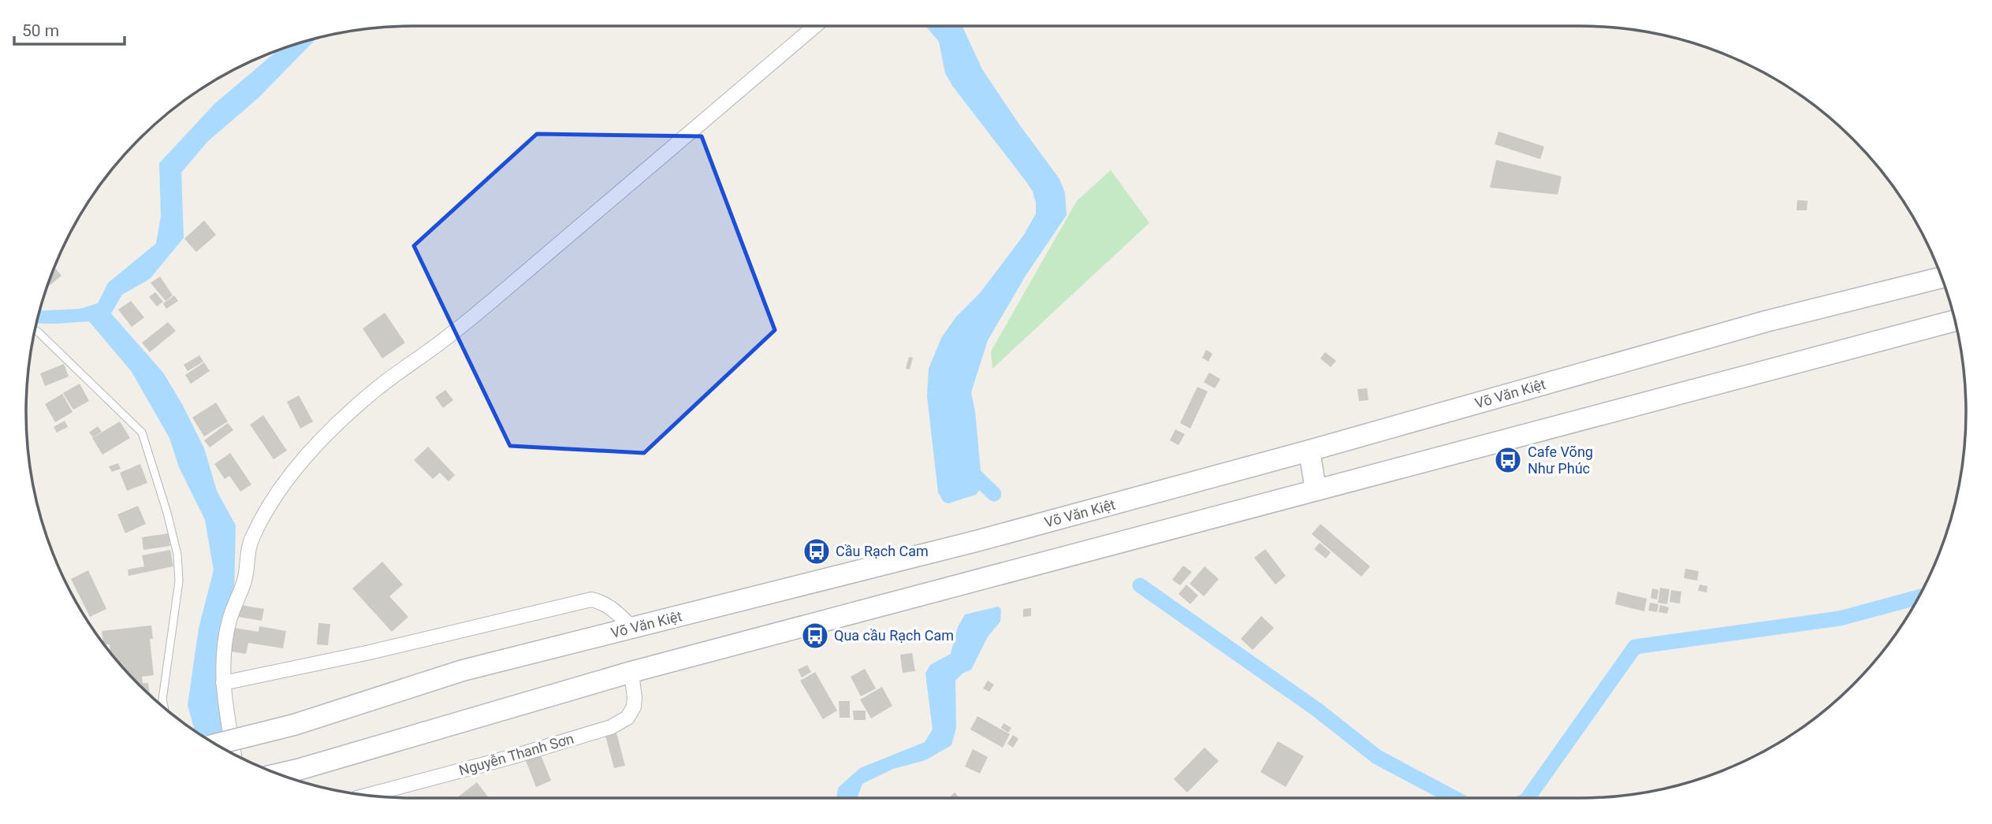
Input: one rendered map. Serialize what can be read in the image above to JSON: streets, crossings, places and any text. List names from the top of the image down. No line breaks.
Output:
{"streets":{"main road":["Võ Văn Kiệt"],"street":["Nguyễn Thanh Sơn"]},"places":{"bus stop":["Cafe Võng Như Phúc","Cầu Rạch Cam","Qua cầu Rạch Cam"]},"scale_bar":"50 m"}
